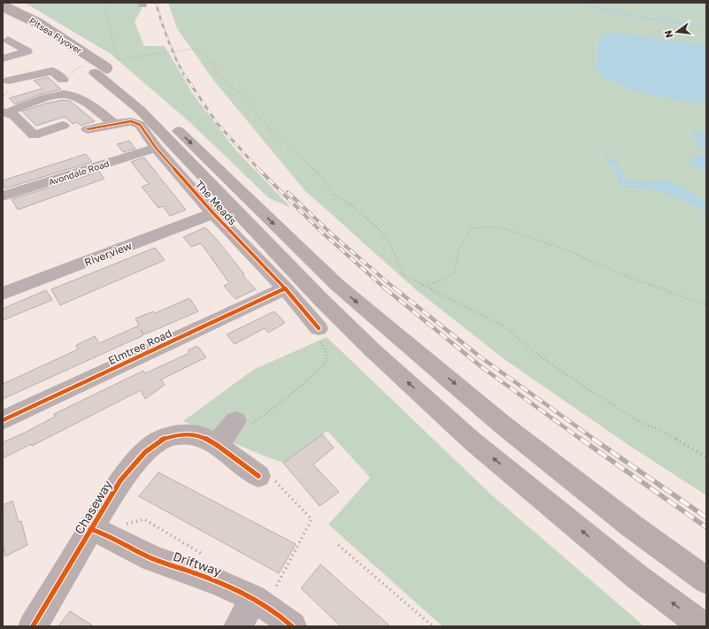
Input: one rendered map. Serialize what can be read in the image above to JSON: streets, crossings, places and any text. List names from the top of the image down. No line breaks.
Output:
{"streets":{"highway":["Pitsea Flyover"],"street":["Avondale Road","The Meads","Riverview","Elmtree Road","Chaseway","Driftway"]},"crossings":[["Avondale Road","The Meads"],["The Meads","Riverview"],["The Meads","Elmtree Road"],["Chaseway","Driftway"]],"north":"left"}
